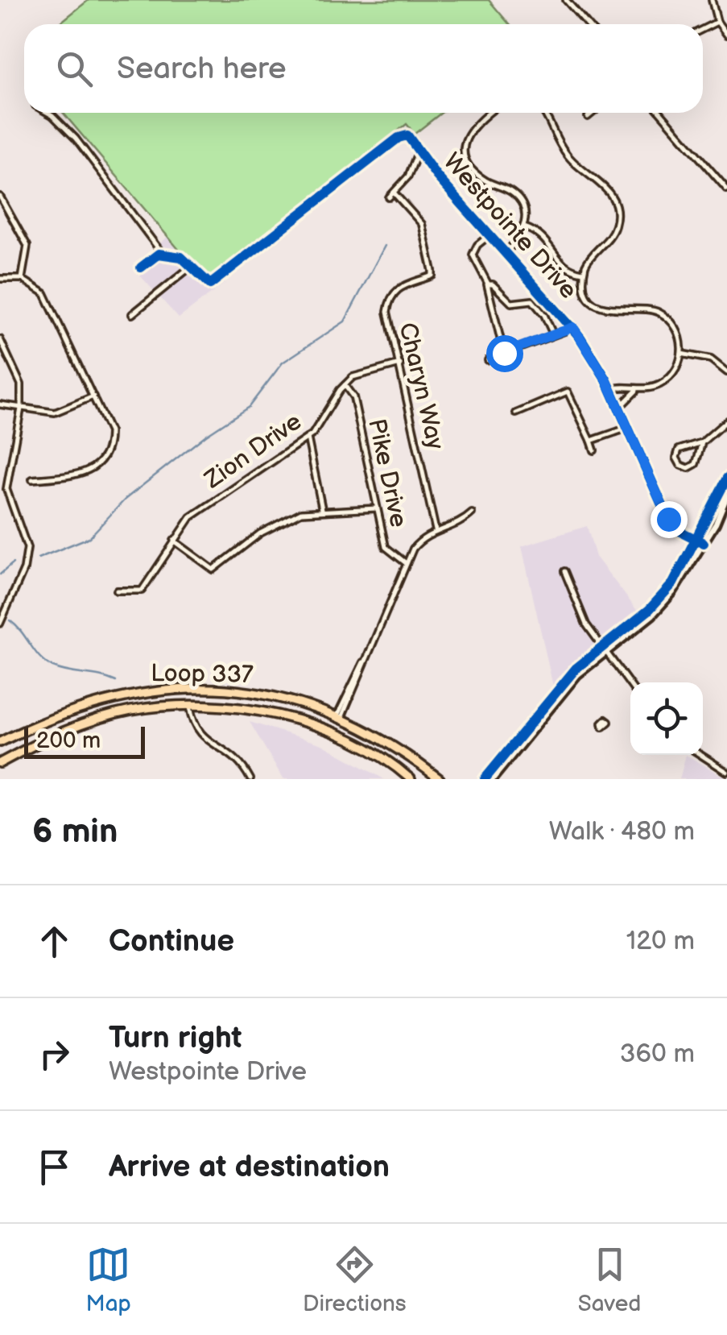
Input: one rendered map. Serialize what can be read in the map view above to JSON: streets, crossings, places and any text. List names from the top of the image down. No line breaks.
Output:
{"streets":{"main road":["Loop 337"],"street":["Westpointe Drive","Charyn Way","Zion Drive","Pike Drive"]},"crossings":[["Zion Drive","Pike Drive"]],"scale_bar":"200 m","page":{"search":"Search here","scale":"200 m","heading":["6 min","Walk · 480 m"],"list":[["Continue","120 m"],["Turn right","Westpointe Drive","360 m"],"Arrive at destination"],"nav":["Map","Directions","Saved"]}}
